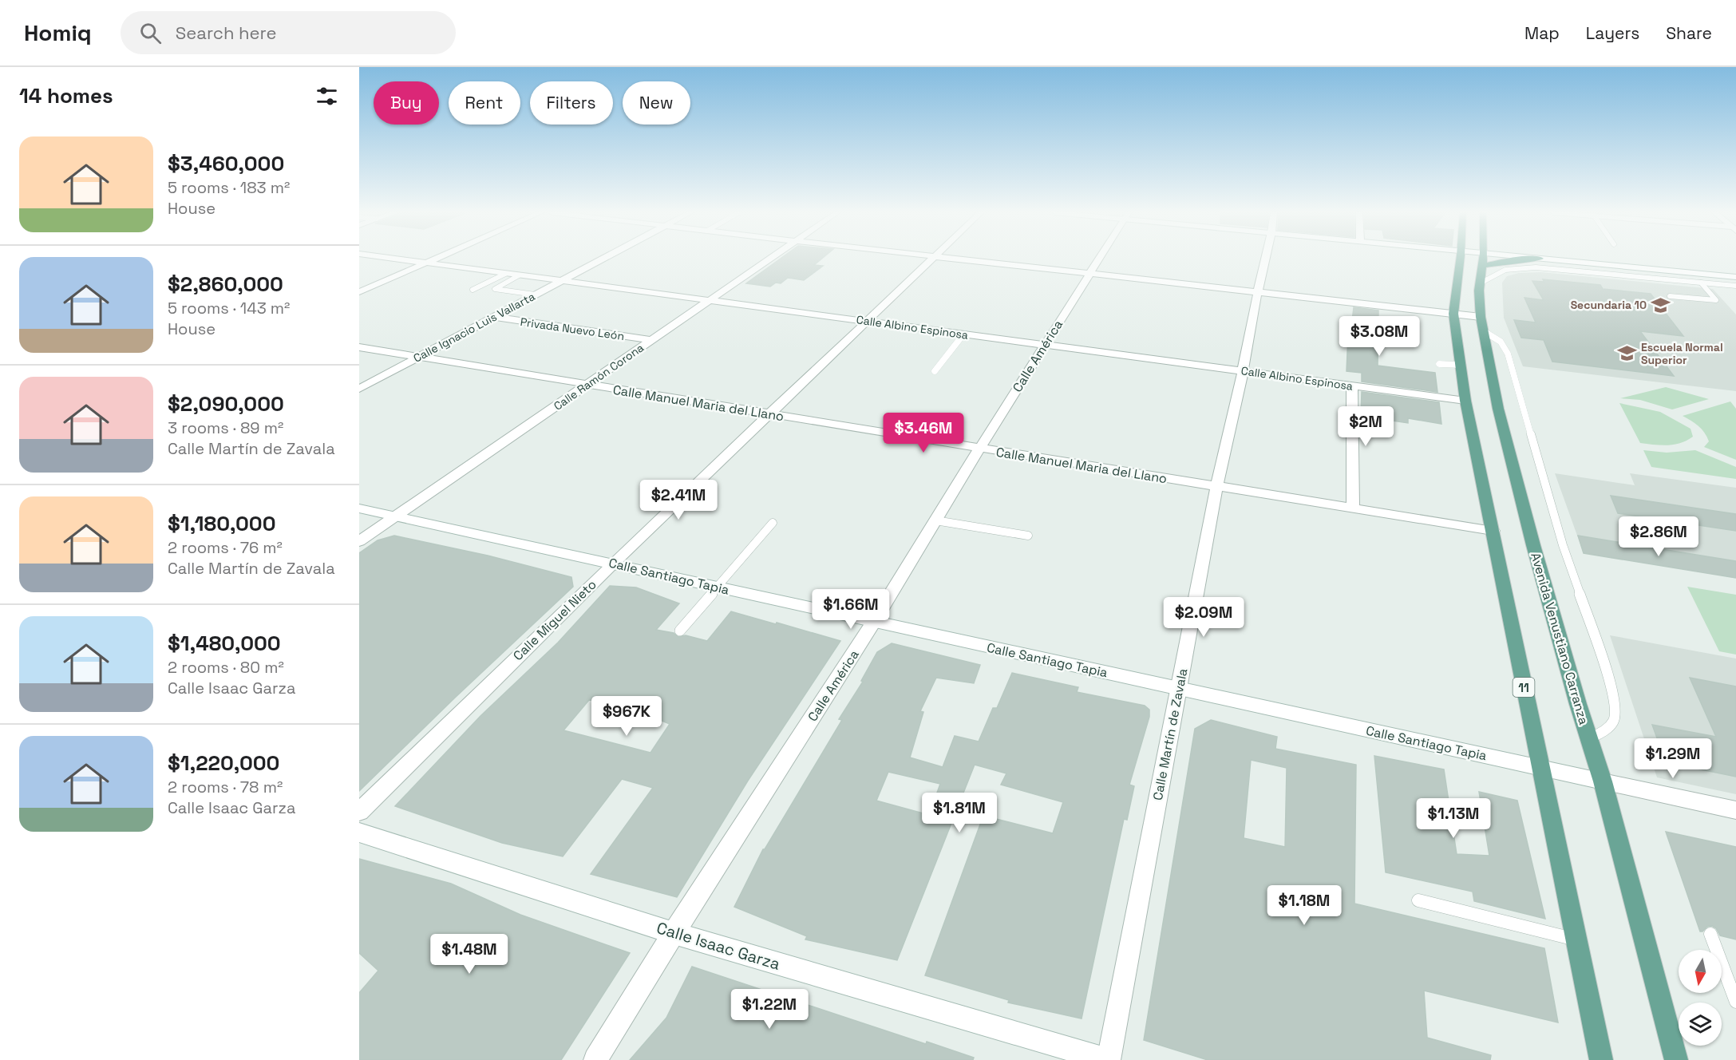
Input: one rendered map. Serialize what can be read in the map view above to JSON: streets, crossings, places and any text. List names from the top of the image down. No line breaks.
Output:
{"streets":{"main road":["Avenida Venustiano Carranza","11"],"street":["Calle Ignacio Luis Vallarta","Calle Albino Espinosa","Privada Nuevo León","Calle América","Calle Ramón Corona","Calle Manuel Maria del Llano","Calle Santiago Tapia","Calle Miguel Nieto","Calle Martín de Zavala","Calle Isaac Garza"]},"crossings":[["Calle Ignacio Luis Vallarta","Calle Albino Espinosa"],["Calle Ignacio Luis Vallarta","Privada Nuevo León"],["Calle Ignacio Luis Vallarta","Calle Manuel Maria del Llano"],["Calle Albino Espinosa","Calle América"],["Calle Albino Espinosa","Calle Ramón Corona"],["Calle Albino Espinosa","Calle Miguel Nieto"],["Calle Albino Espinosa","11"],["Calle Albino Espinosa","Calle Martín de Zavala"],["Privada Nuevo León","Calle Ramón Corona"],["Calle América","Calle Manuel Maria del Llano"],["Calle América","Calle Santiago Tapia"],["Calle América","Calle Isaac Garza"],["Calle Ramón Corona","Calle Manuel Maria del Llano"],["Calle Ramón Corona","Calle Santiago Tapia"],["Calle Manuel Maria del Llano","Calle Miguel Nieto"],["Calle Manuel Maria del Llano","11"],["Calle Manuel Maria del Llano","Calle Martín de Zavala"],["Calle Santiago Tapia","Calle Miguel Nieto"],["Calle Santiago Tapia","Avenida Venustiano Carranza"],["Calle Santiago Tapia","11"],["Calle Santiago Tapia","Calle Martín de Zavala"],["Calle Martín de Zavala","Calle Isaac Garza"]],"places":{"school or university":["Secundaria 10","Escuela Normal Superior"]},"north":"bottom","page":{"header":"Homiq","search":"Search here","nav":["Map","Layers","Share"],"heading":"14 homes","chip":["Buy","Rent","Filters","New"],"list":[{"name":"$3,460,000","note":"5 rooms · 183 m² · House"},{"name":"$2,860,000","note":"5 rooms · 143 m² · House"},{"name":"$2,090,000","note":"3 rooms · 89 m² · Calle Martín de Zavala"},{"name":"$1,180,000","note":"2 rooms · 76 m² · Calle Martín de Zavala"},{"name":"$1,480,000","note":"2 rooms · 80 m² · Calle Isaac Garza"},{"name":"$1,220,000","note":"2 rooms · 78 m² · Calle Isaac Garza"}],"price":["$3.08M","$2M","$3.46M","$2.41M","$2.86M","$1.66M","$2.09M","$967K","$1.29M","$1.81M","$1.13M","$1.18M","$1.48M","$1.22M"]}}
